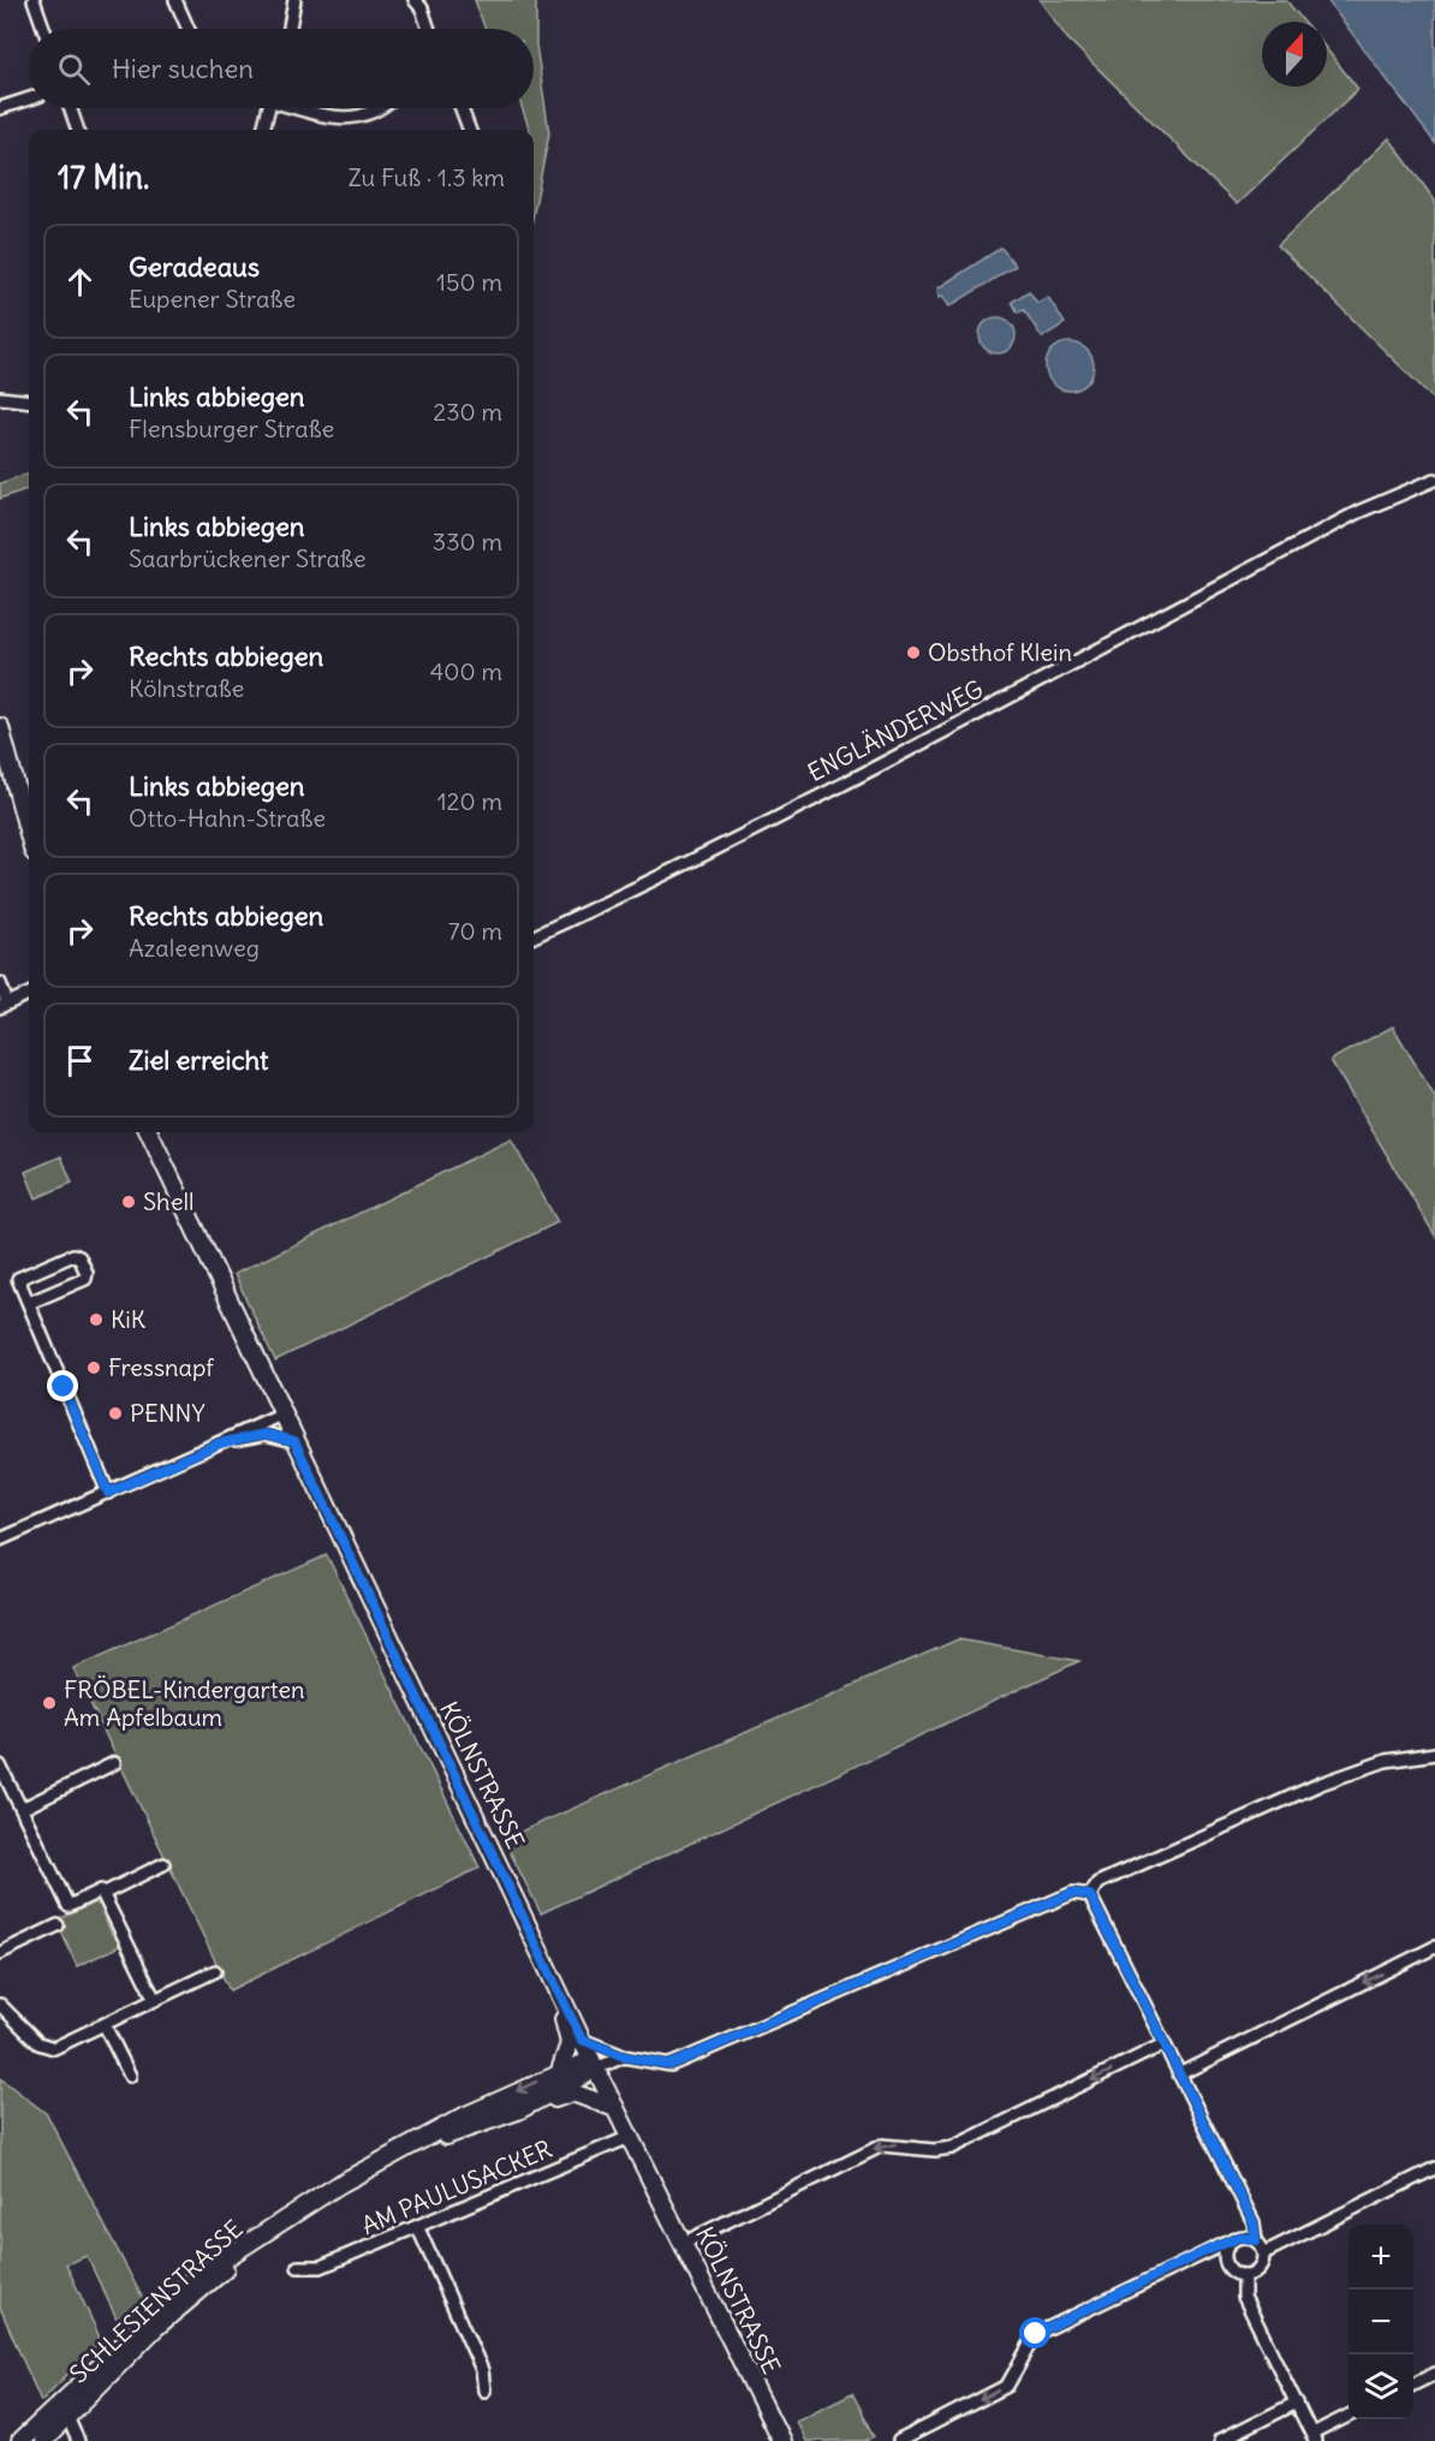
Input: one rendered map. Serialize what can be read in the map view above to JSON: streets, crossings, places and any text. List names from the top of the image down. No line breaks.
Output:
{"streets":{"main road":["KÖLNSTRASSE","SCHLESIENSTRASSE"],"street":["ENGLÄNDERWEG","AM PAULUSACKER"]},"crossings":[["KÖLNSTRASSE","AM PAULUSACKER"],["KÖLNSTRASSE","SCHLESIENSTRASSE"]],"places":["Obsthof Klein","Shell","KiK","Fressnapf","PENNY","FRÖBEL-Kindergarten Am Apfelbaum"],"north":"top","page":{"search":"Hier suchen","heading":["17 Min.","Zu Fuß · 1.3 km"],"list":[["Geradeaus","Eupener Straße","150 m"],["Links abbiegen","Flensburger Straße","230 m"],["Links abbiegen","Saarbrückener Straße","330 m"],["Rechts abbiegen","Kölnstraße","400 m"],["Links abbiegen","Otto-Hahn-Straße","120 m"],["Rechts abbiegen","Azaleenweg","70 m"],"Ziel erreicht"],"map_buttons":["+","−"]}}
